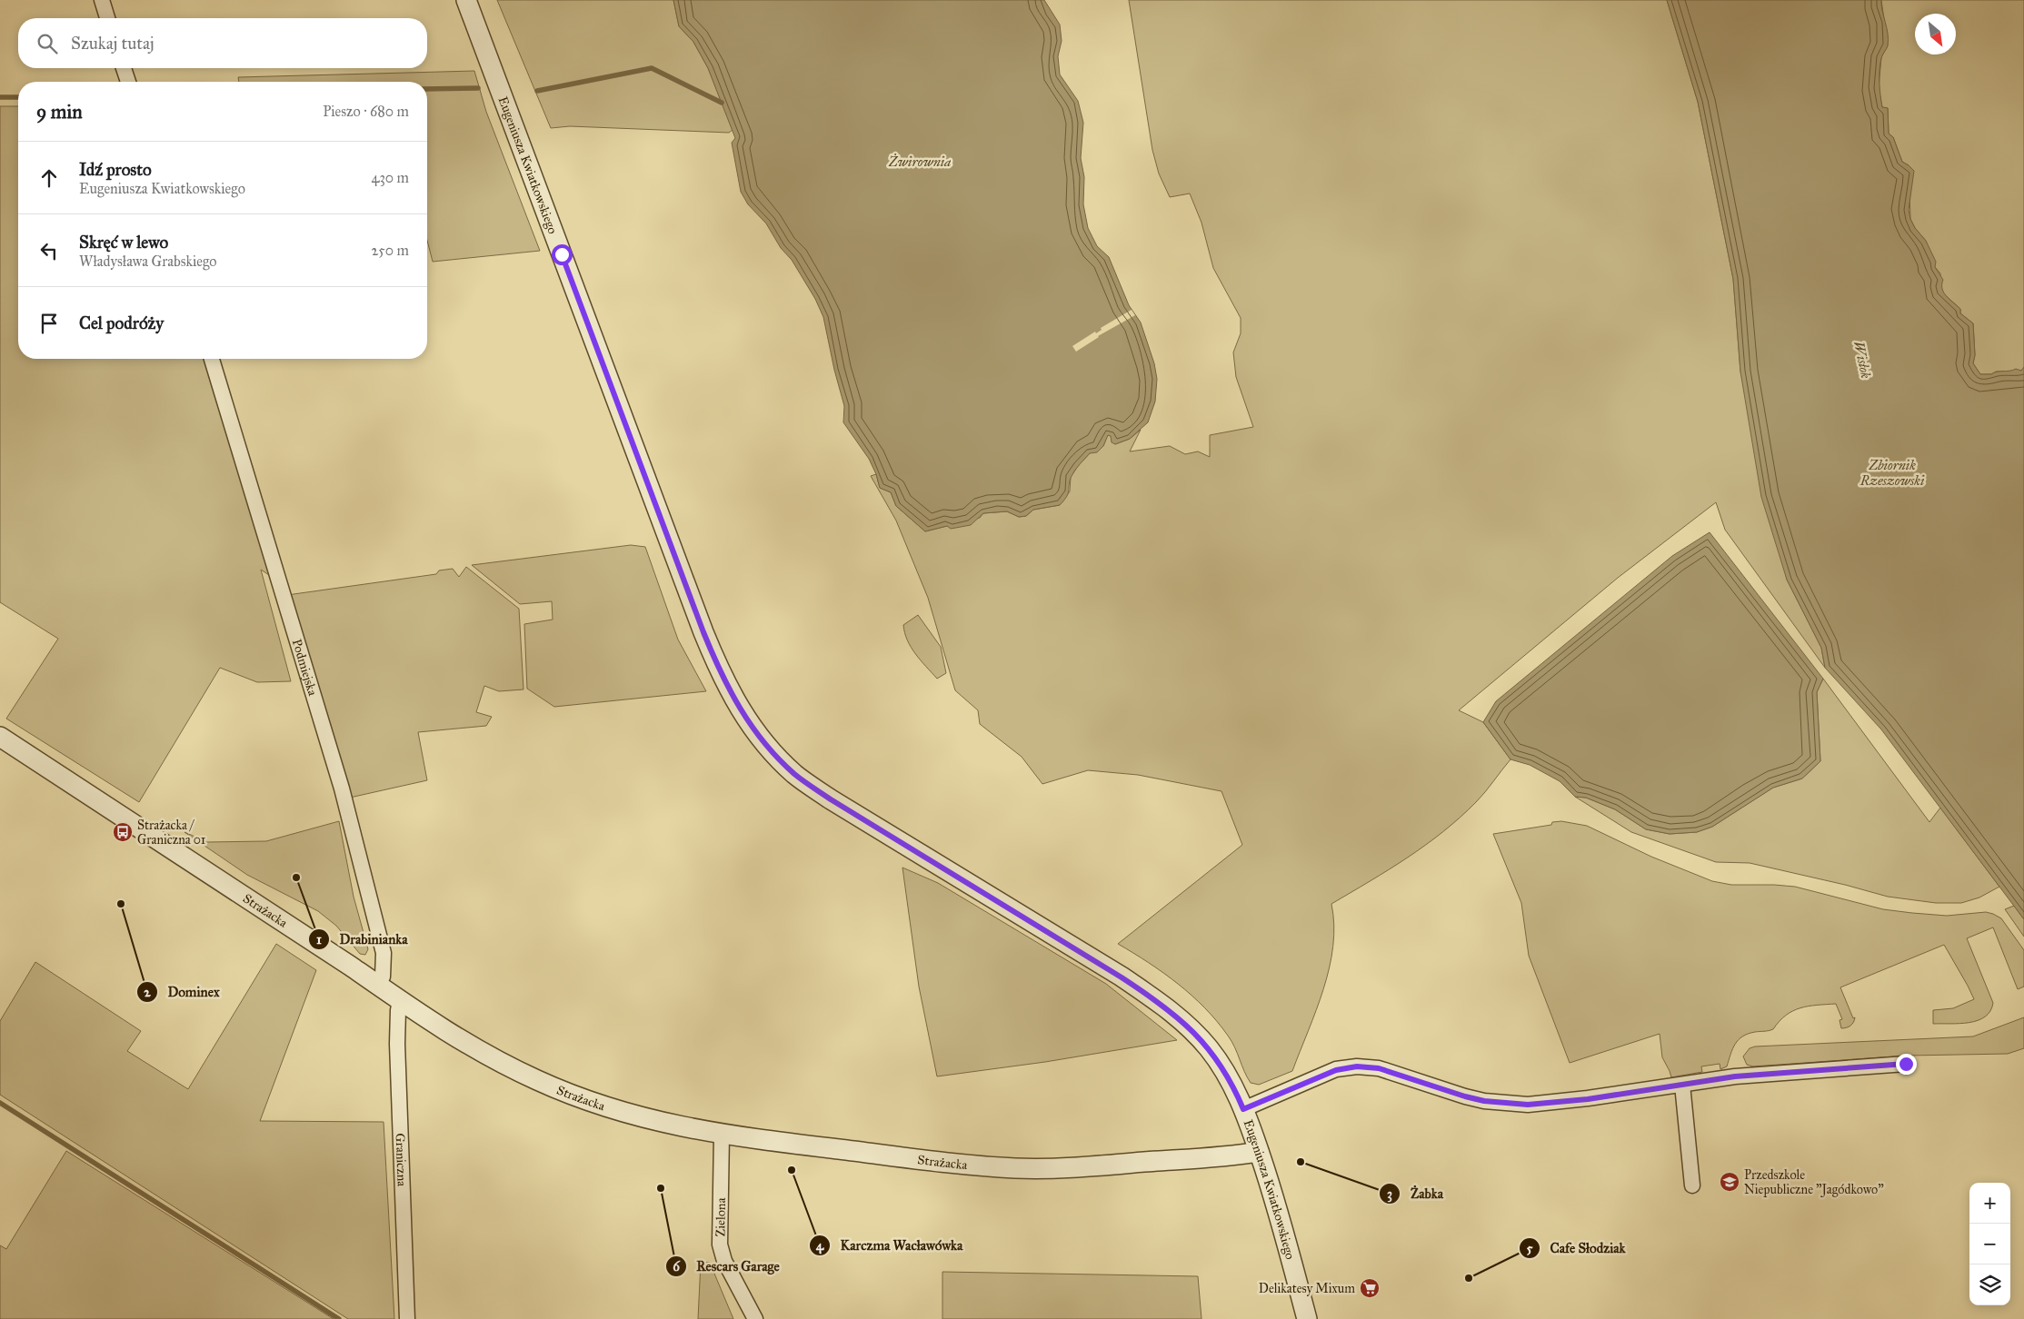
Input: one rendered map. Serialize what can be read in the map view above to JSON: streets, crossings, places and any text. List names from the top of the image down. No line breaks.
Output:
{"streets":{"street":["Eugeniusza Kwiatkowskiego","Podmiejska","Strażacka","Graniczna","Zielona"]},"crossings":[["Eugeniusza Kwiatkowskiego","Strażacka"],["Podmiejska","Strażacka"],["Strażacka","Graniczna"],["Strażacka","Zielona"]],"water":["Żwirownia","Wisłok","Zbiornik Rzeszowski"],"places":{"bus stop":["Strażacka / Graniczna 01"],"other":["Drabinianka","Dominex","Żabka","Karczma Wacławówka","Rescars Garage","Cafe Słodziak"],"school or university":["Przedszkole Niepubliczne \"Jagódkowo\""],"supermarket":["Delikatesy Mixum"]},"north":"bottom right","page":{"search":"Szukaj tutaj","heading":["9 min","Pieszo · 680 m"],"list":[["Idź prosto","Eugeniusza Kwiatkowskiego","430 m"],["Skręć w lewo","Władysława Grabskiego","250 m"],"Cel podróży"],"map_buttons":["+","−"]}}
